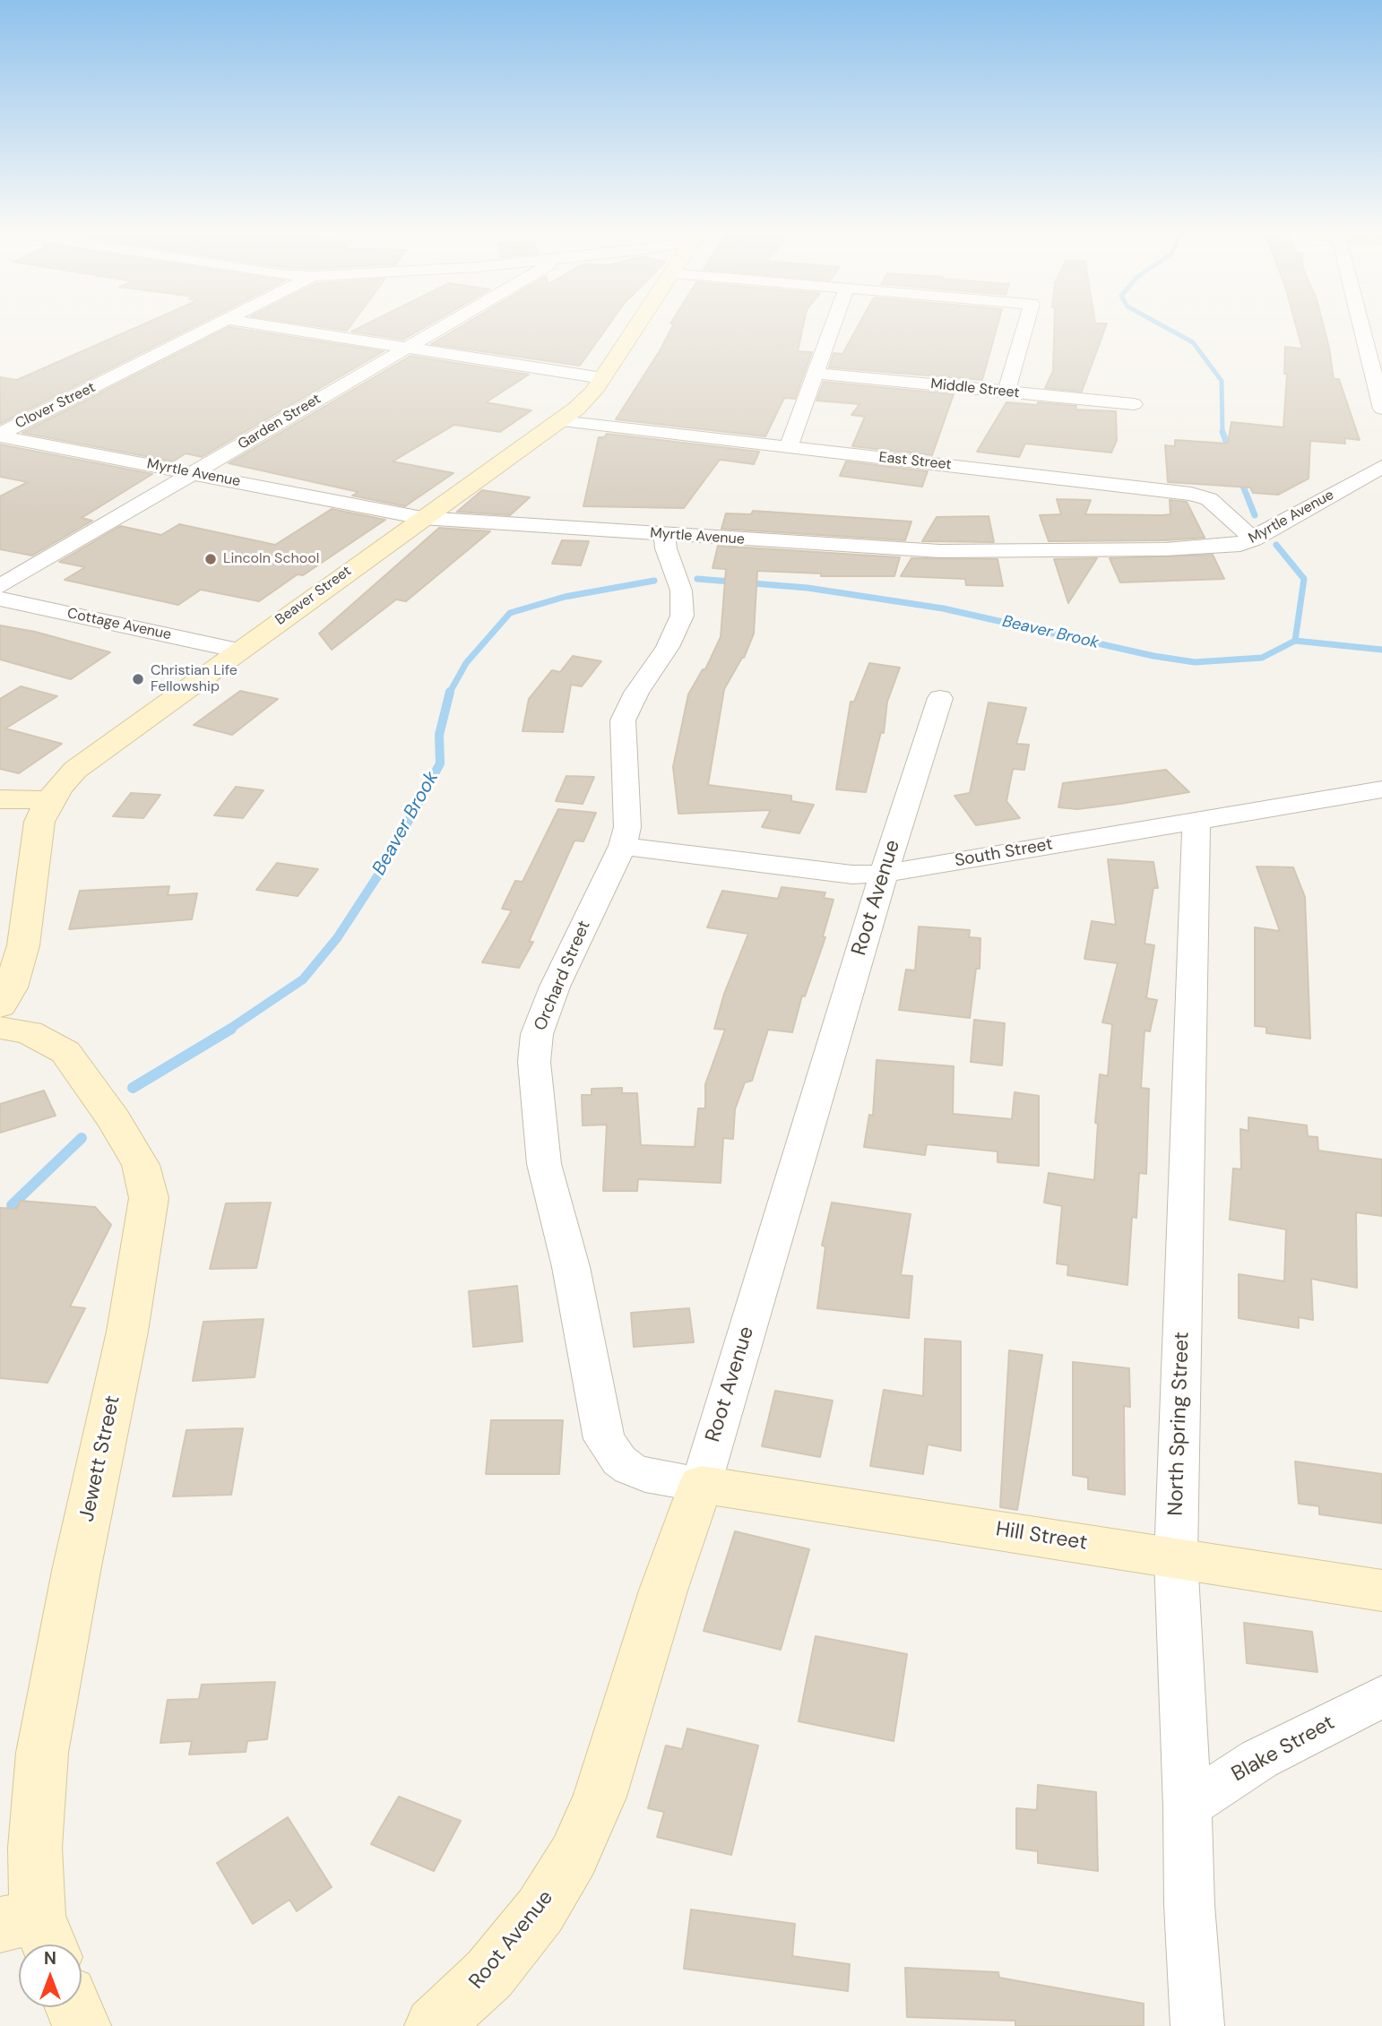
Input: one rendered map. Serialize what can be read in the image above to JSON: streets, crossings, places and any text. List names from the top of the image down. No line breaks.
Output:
{"streets":{"street":["Middle Street","Clover Street","Garden Street","East Street","Myrtle Avenue","Beaver Street","Cottage Avenue","South Street","Root Avenue","Orchard Street","North Spring Street","Jewett Street","Hill Street","Blake Street"]},"crossings":[["Clover Street","Myrtle Avenue"],["Garden Street","Myrtle Avenue"],["East Street","Myrtle Avenue"],["East Street","Beaver Street"],["Myrtle Avenue","Beaver Street"],["Myrtle Avenue","Orchard Street"],["Beaver Street","Cottage Avenue"],["South Street","Root Avenue"],["South Street","Orchard Street"],["South Street","North Spring Street"],["Root Avenue","Orchard Street"],["Root Avenue","Hill Street"],["Orchard Street","Hill Street"],["North Spring Street","Hill Street"],["North Spring Street","Blake Street"]],"water":["Beaver Brook"],"places":["Lincoln School","Christian Life Fellowship"],"north":"top"}
